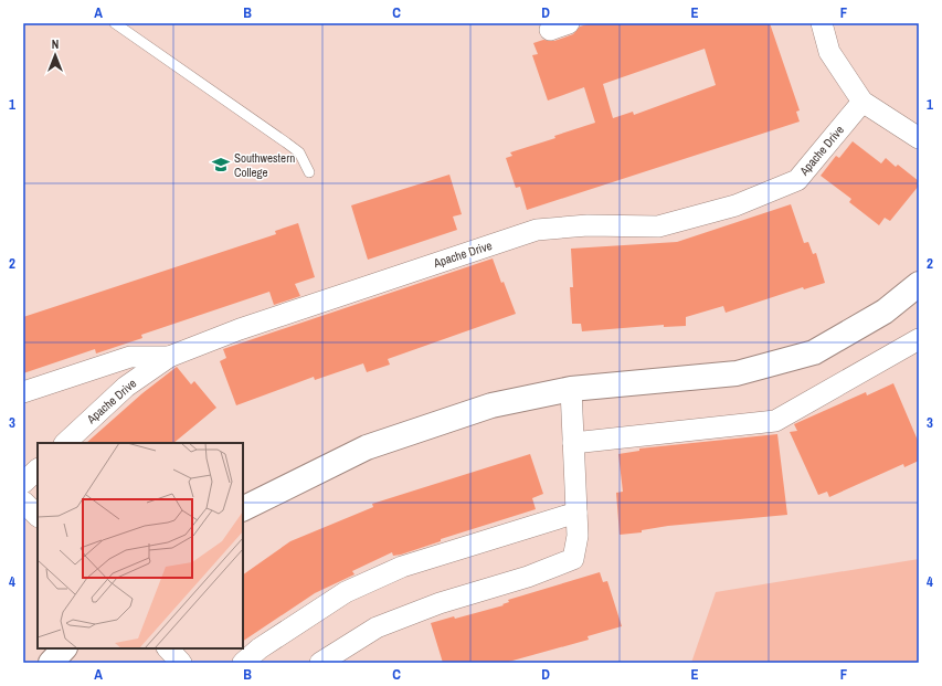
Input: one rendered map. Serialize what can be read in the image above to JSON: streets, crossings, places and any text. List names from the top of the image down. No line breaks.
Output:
{"streets":{"street":["Apache Drive"]},"places":{"school or university":["Southwestern College"]},"north":"top","grid":{"columns":["A","B","C","D","E","F"],"rows":["1","2","3","4"]}}
